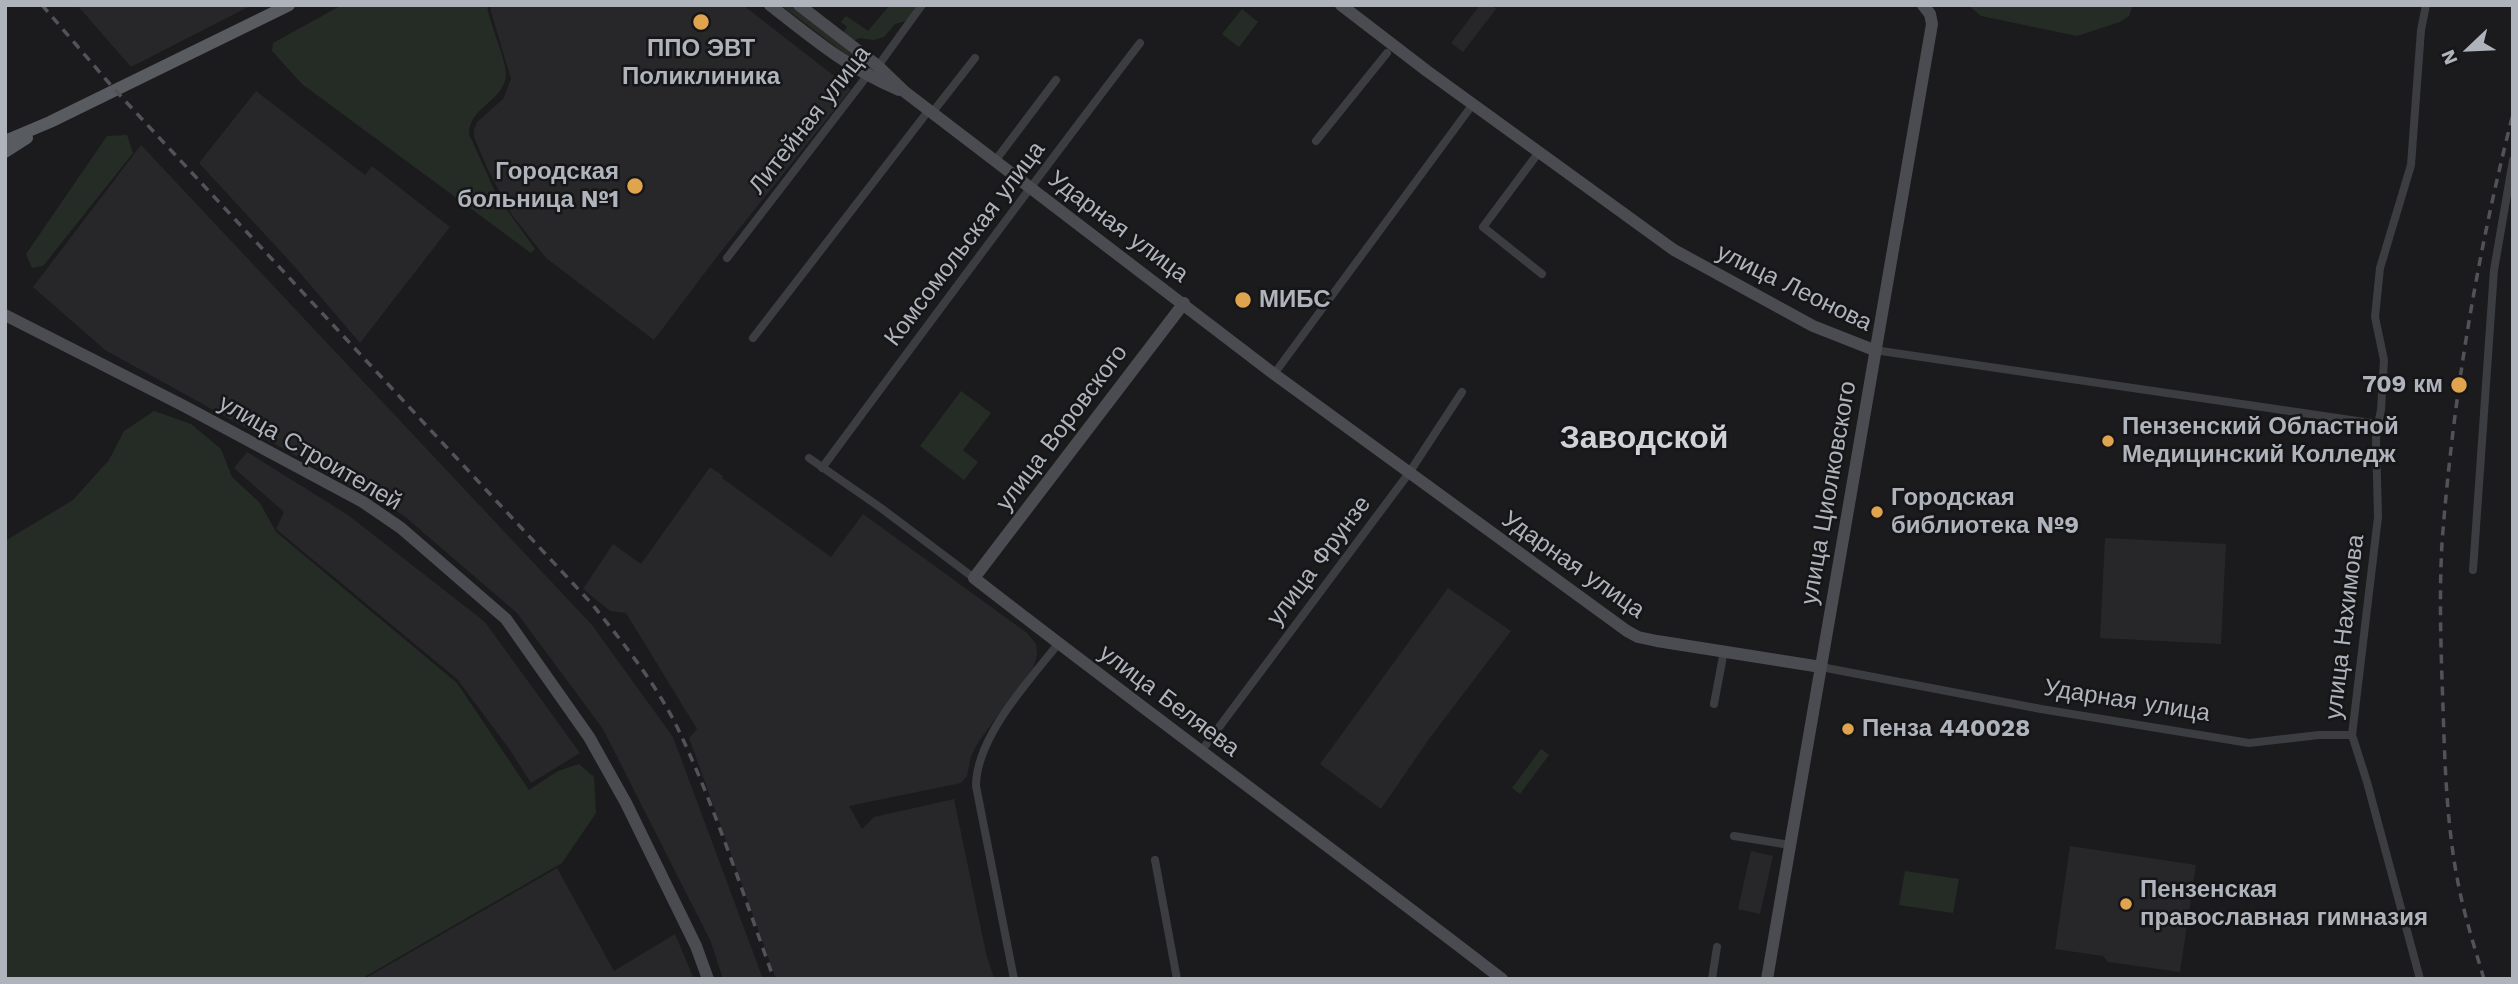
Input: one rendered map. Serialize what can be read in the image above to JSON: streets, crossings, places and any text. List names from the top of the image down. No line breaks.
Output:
{"streets":{"main road":["Ударная улица","улица Леонова","улица Воровского","улица Строителей","улица Циолковского","улица Беляева"],"street":["Литейная улица","Комсомольская улица","улица Фрунзе","улица Нахимова"]},"crossings":[["Литейная улица","Ударная улица"],["Ударная улица","Комсомольская улица"],["Ударная улица","улица Воровского"],["Ударная улица","улица Циолковского"],["Ударная улица","улица Фрунзе"],["Ударная улица","улица Нахимова"],["Комсомольская улица","улица Беляева"],["улица Леонова","улица Циолковского"],["улица Леонова","улица Нахимова"],["улица Воровского","улица Беляева"],["улица Фрунзе","улица Беляева"]],"districts":["Заводской"],"places":["ППО ЭВТ Поликлиника","Городская больница №1","МИБС","709 км","Пензенский Областной Медицинский Колледж","Городская библиотека №9","Пенза 440028","Пензенская православная гимназия"],"north":"bottom left"}
